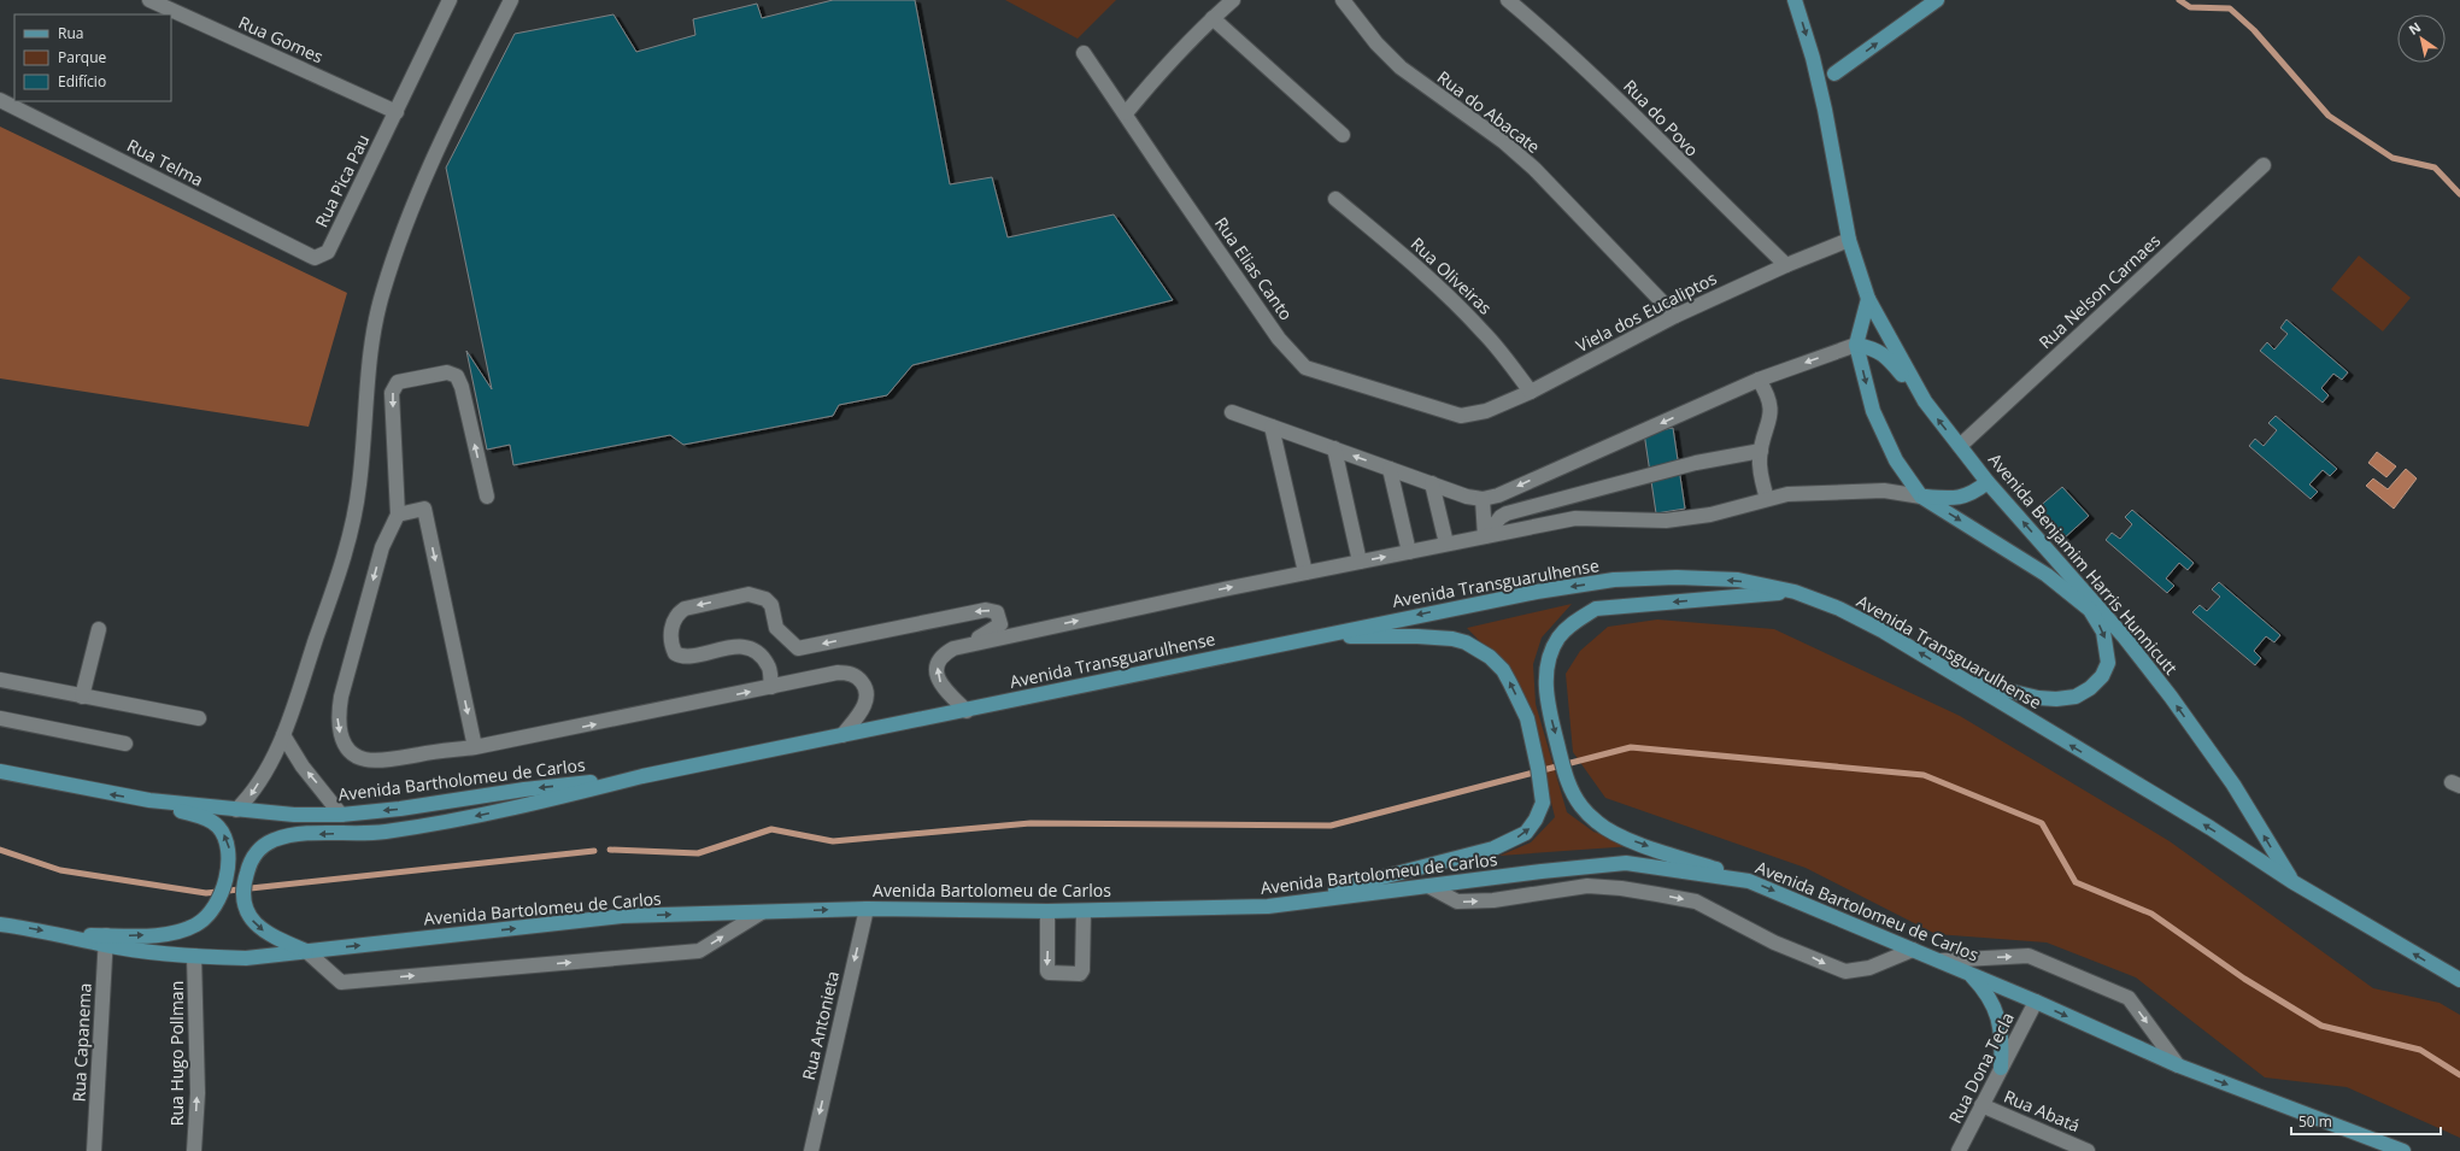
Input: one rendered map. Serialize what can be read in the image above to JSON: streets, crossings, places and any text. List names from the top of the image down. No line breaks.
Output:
{"streets":{"main road":["Avenida Benjamim Harris Hunnicutt","Avenida Transguarulhense","Avenida Bartholomeu de Carlos","Avenida Bartolomeu de Carlos"],"street":["Rua Gomes","Rua do Abacate","Rua do Povo","Rua Telma","Rua Pica Pau","Rua Elias Canto","Rua Oliveiras","Rua Nelson Carnaes","Viela dos Eucaliptos","Rua Antonieta","Rua Capanema","Rua Hugo Pollman","Rua Dona Tecla","Rua Abatá"]},"crossings":[["Rua Gomes","Rua Pica Pau"],["Rua do Abacate","Viela dos Eucaliptos"],["Rua do Povo","Viela dos Eucaliptos"],["Rua Telma","Rua Pica Pau"],["Rua Elias Canto","Viela dos Eucaliptos"],["Rua Oliveiras","Viela dos Eucaliptos"],["Rua Nelson Carnaes","Avenida Benjamim Harris Hunnicutt"],["Viela dos Eucaliptos","Avenida Benjamim Harris Hunnicutt"],["Avenida Benjamim Harris Hunnicutt","Avenida Transguarulhense"],["Avenida Transguarulhense","Avenida Bartholomeu de Carlos"],["Avenida Bartolomeu de Carlos","Rua Antonieta"],["Avenida Bartolomeu de Carlos","Rua Dona Tecla"],["Rua Dona Tecla","Rua Abatá"]],"one_way":["Avenida Transguarulhense","Avenida Bartholomeu de Carlos","Avenida Bartolomeu de Carlos","Rua Antonieta","Rua Hugo Pollman"],"legend":["Rua","Parque","Edifício"],"scale_bar":"50 m","north":"top left"}
